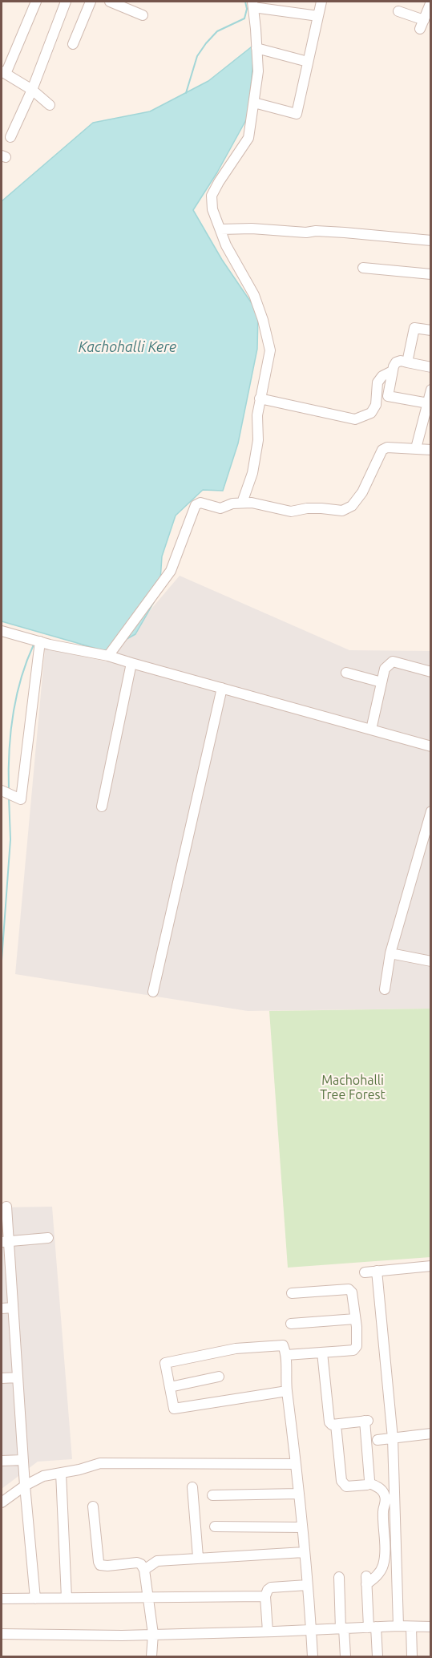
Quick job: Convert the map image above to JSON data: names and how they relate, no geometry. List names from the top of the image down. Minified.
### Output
{"water":["Kachohalli Kere"],"parks":["Machohalli Tree Forest"]}
